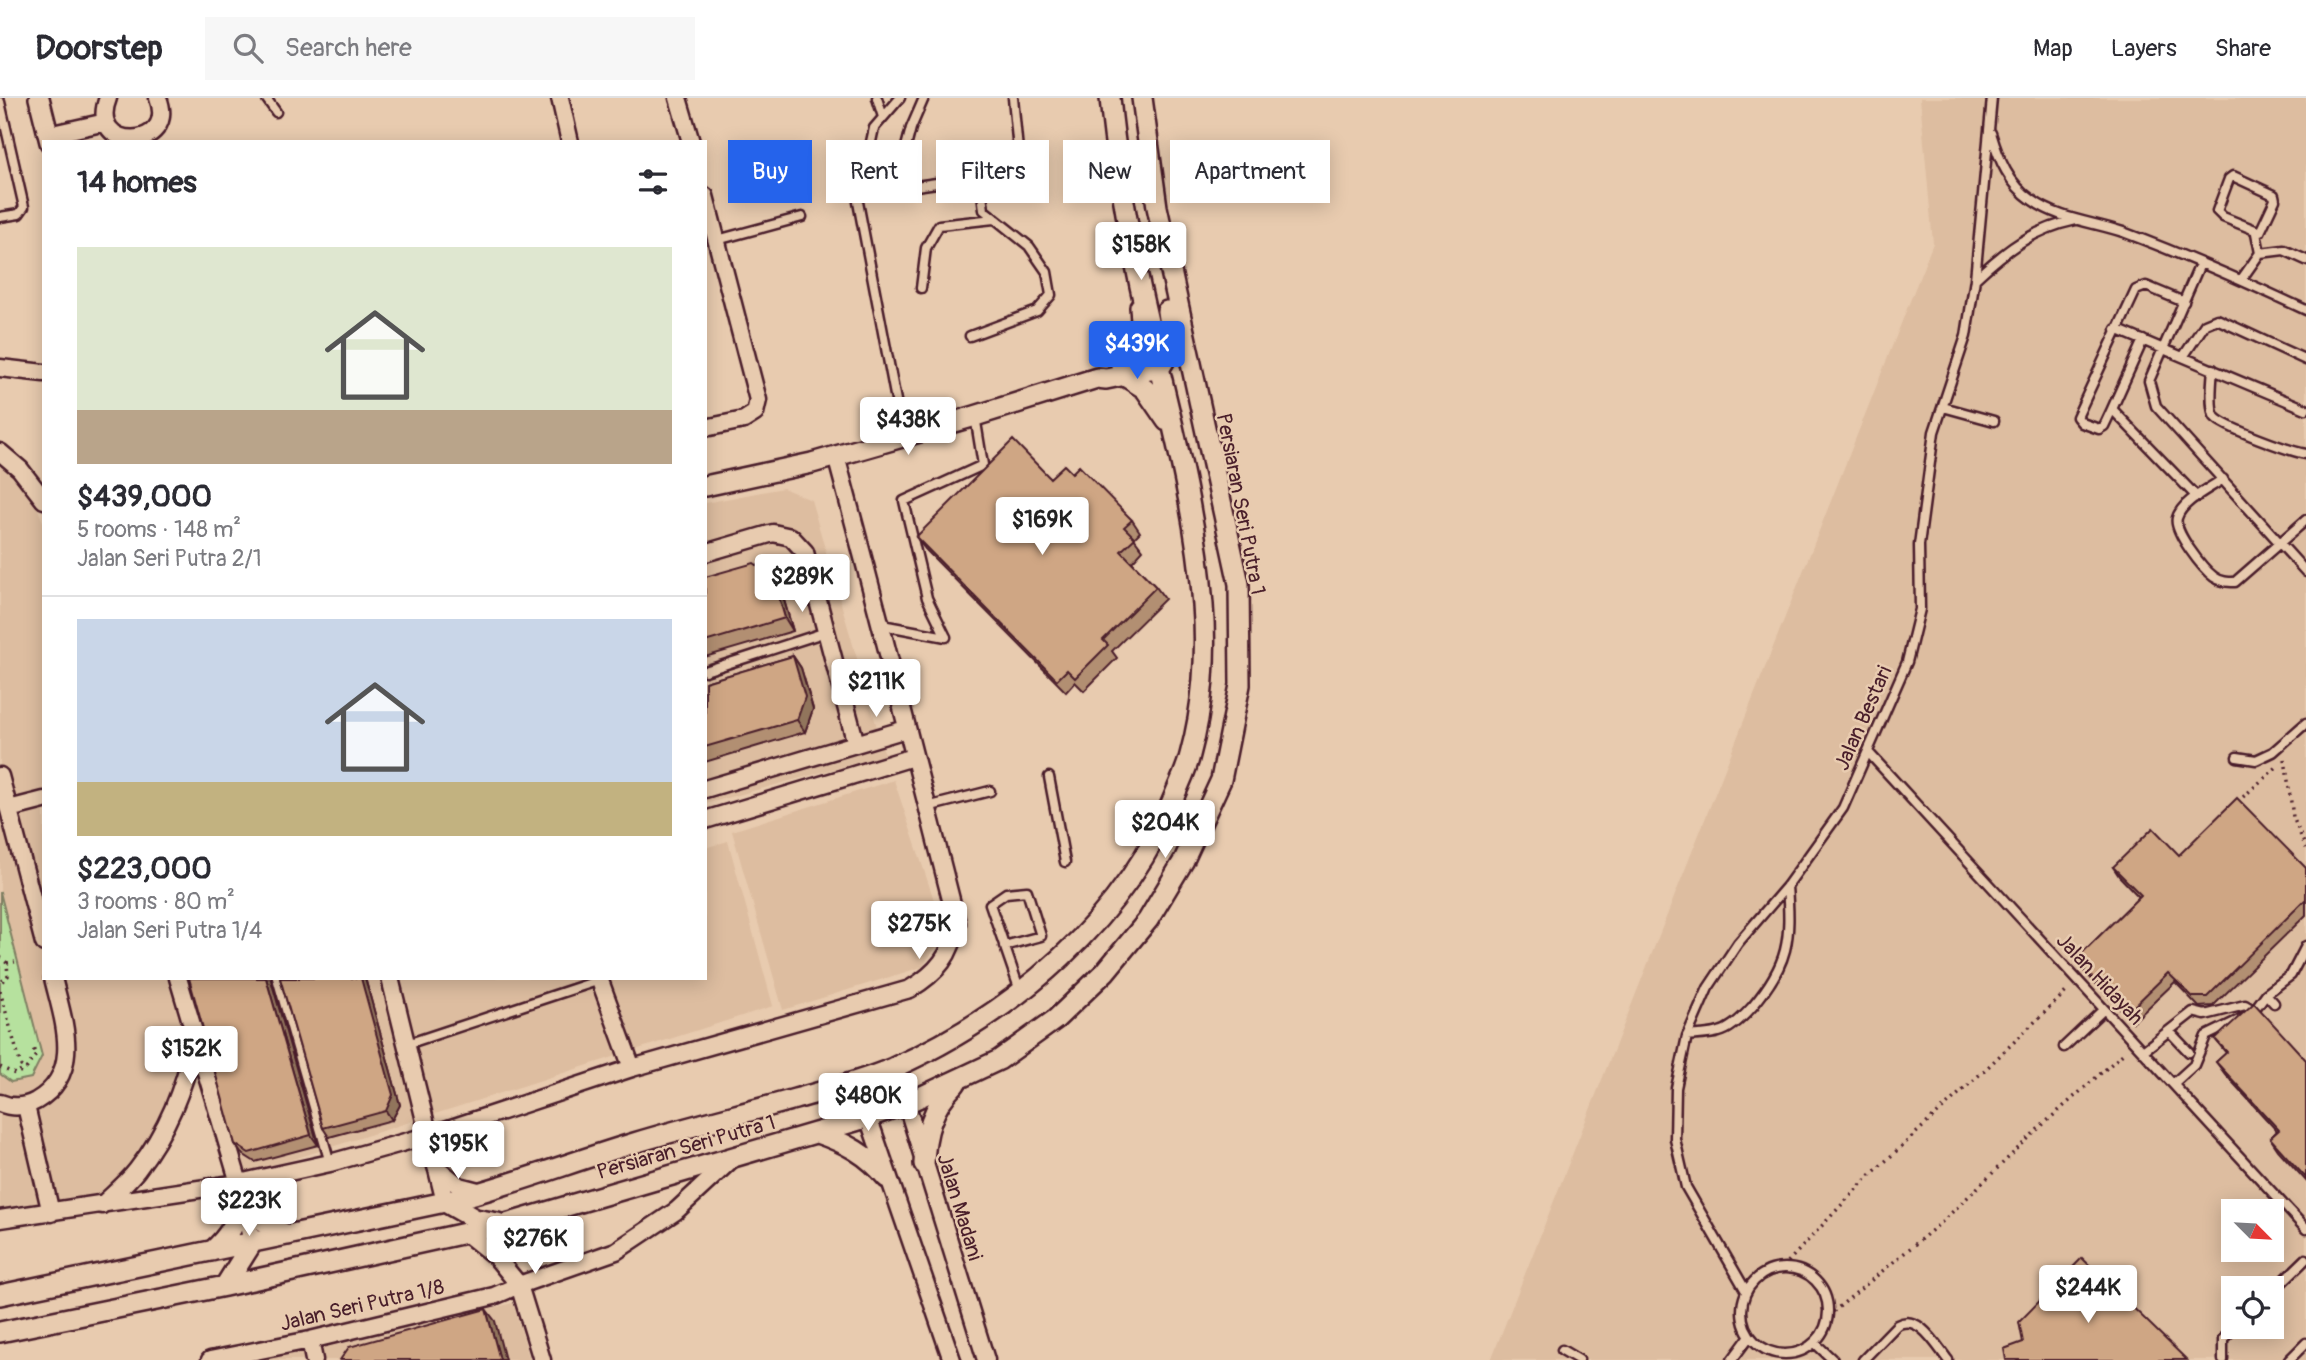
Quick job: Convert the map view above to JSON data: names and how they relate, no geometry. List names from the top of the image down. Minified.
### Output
{"streets":{"street":["Persiaran Seri Putra 1","Jalan Madani","Jalan Seri Putra 1/8"],"lane":["Jalan Bestari","Jalan Hidayah"]},"crossings":[["Persiaran Seri Putra 1","Jalan Madani"],["Persiaran Seri Putra 1","Jalan Seri Putra 1/8"],["Jalan Bestari","Jalan Hidayah"]],"north":"bottom right","page":{"header":"Doorstep","search":"Search here","nav":["Map","Layers","Share"],"chip":["Buy","Rent","Filters","New","Apartment"],"heading":"14 homes","price":["$158K","$439K","$438K","$169K","$289K","$211K","$204K","$275K","$152K","$480K","$195K","$223K","$276K","$244K"],"list":[{"name":"$439,000","note":"5 rooms · 148 m² · Jalan Seri Putra 2/1"},{"name":"$223,000","note":"3 rooms · 80 m² · Jalan Seri Putra 1/4"}]}}
